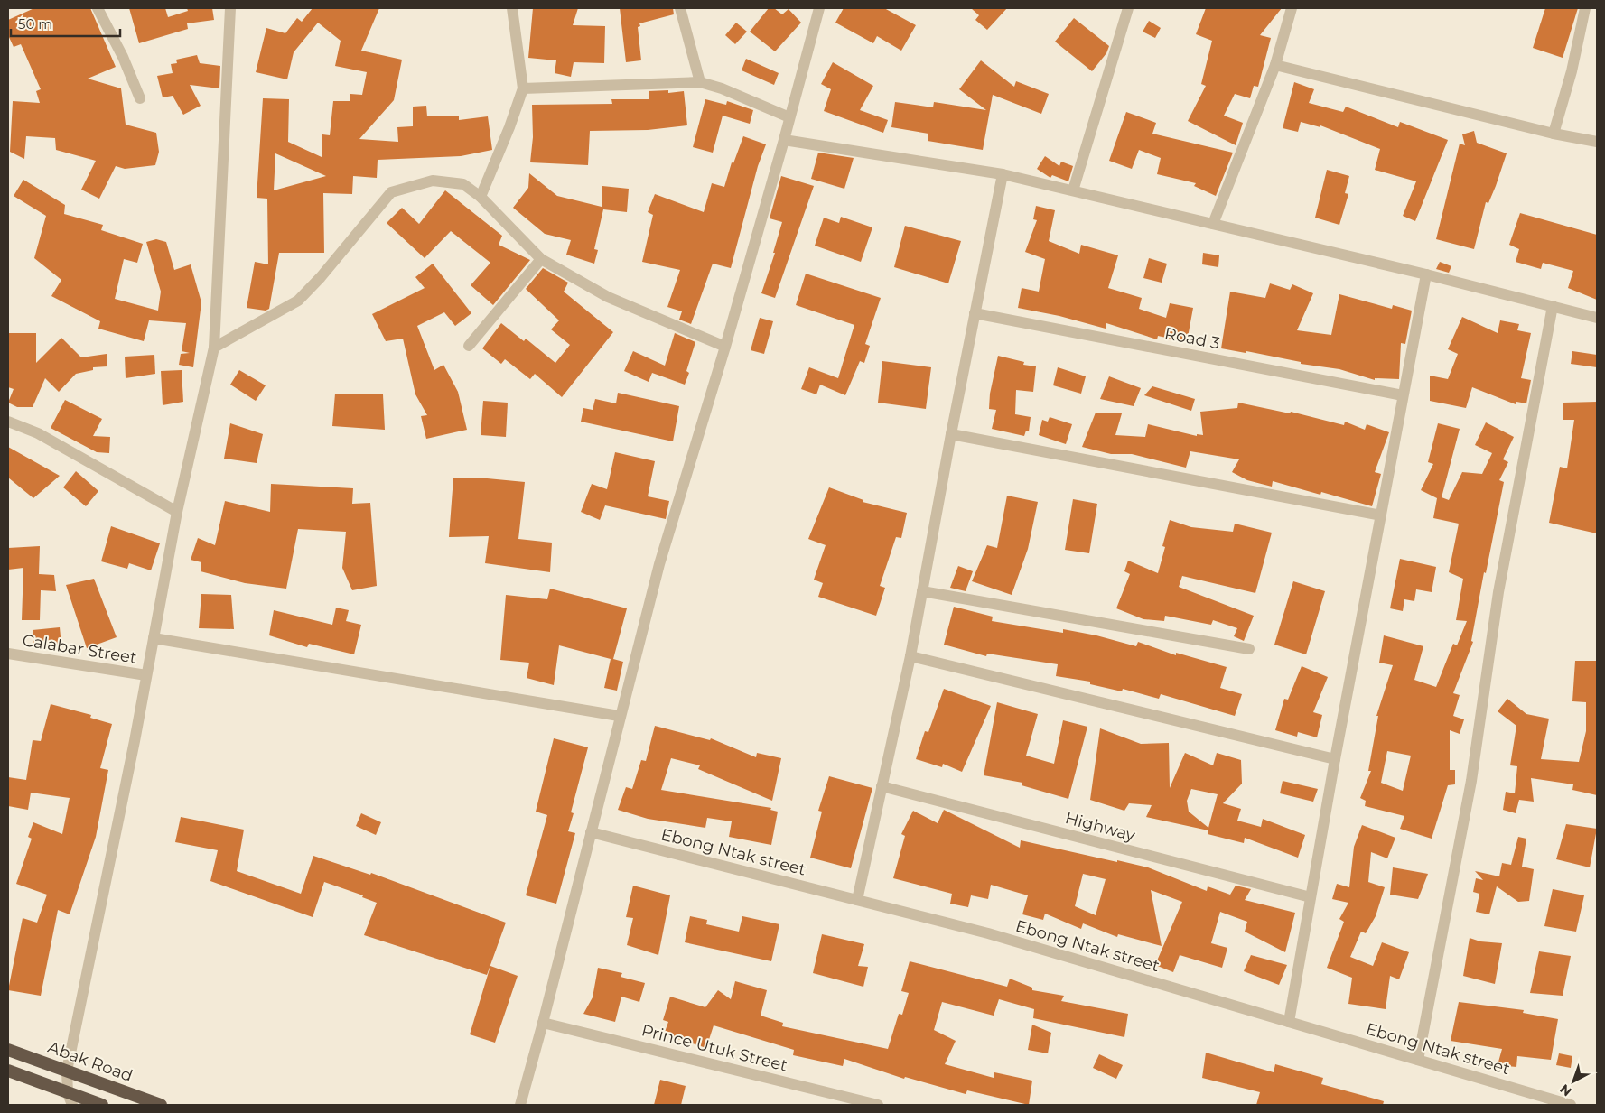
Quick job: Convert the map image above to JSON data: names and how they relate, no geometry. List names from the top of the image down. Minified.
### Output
{"streets":{"highway":["Abak Road"],"street":["Road 3","Calabar Street","Highway","Ebong Ntak street","Prince Utuk Street"]},"scale_bar":"50 m","north":"bottom left"}
